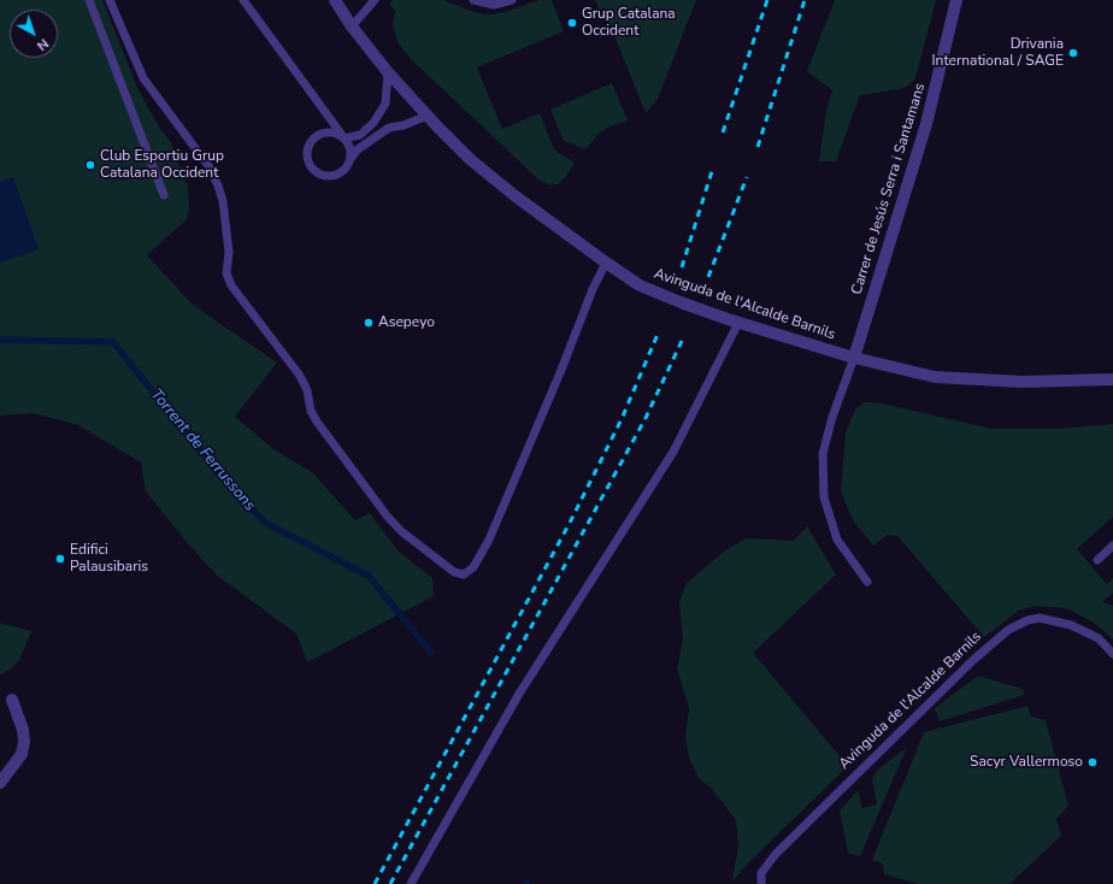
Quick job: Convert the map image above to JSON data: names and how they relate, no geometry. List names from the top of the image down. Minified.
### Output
{"streets":{"street":["Carrer de Jesús Serra i Santamans","Avinguda de l'Alcalde Barnils"]},"crossings":[["Carrer de Jesús Serra i Santamans","Avinguda de l'Alcalde Barnils"]],"water":["Torrent de Ferrussons"],"places":["Grup Catalana Occident","Drivania International / SAGE","Club Esportiu Grup Catalana Occident","Asepeyo","Edifici Palausibaris","Sacyr Vallermoso"],"north":"bottom right"}
